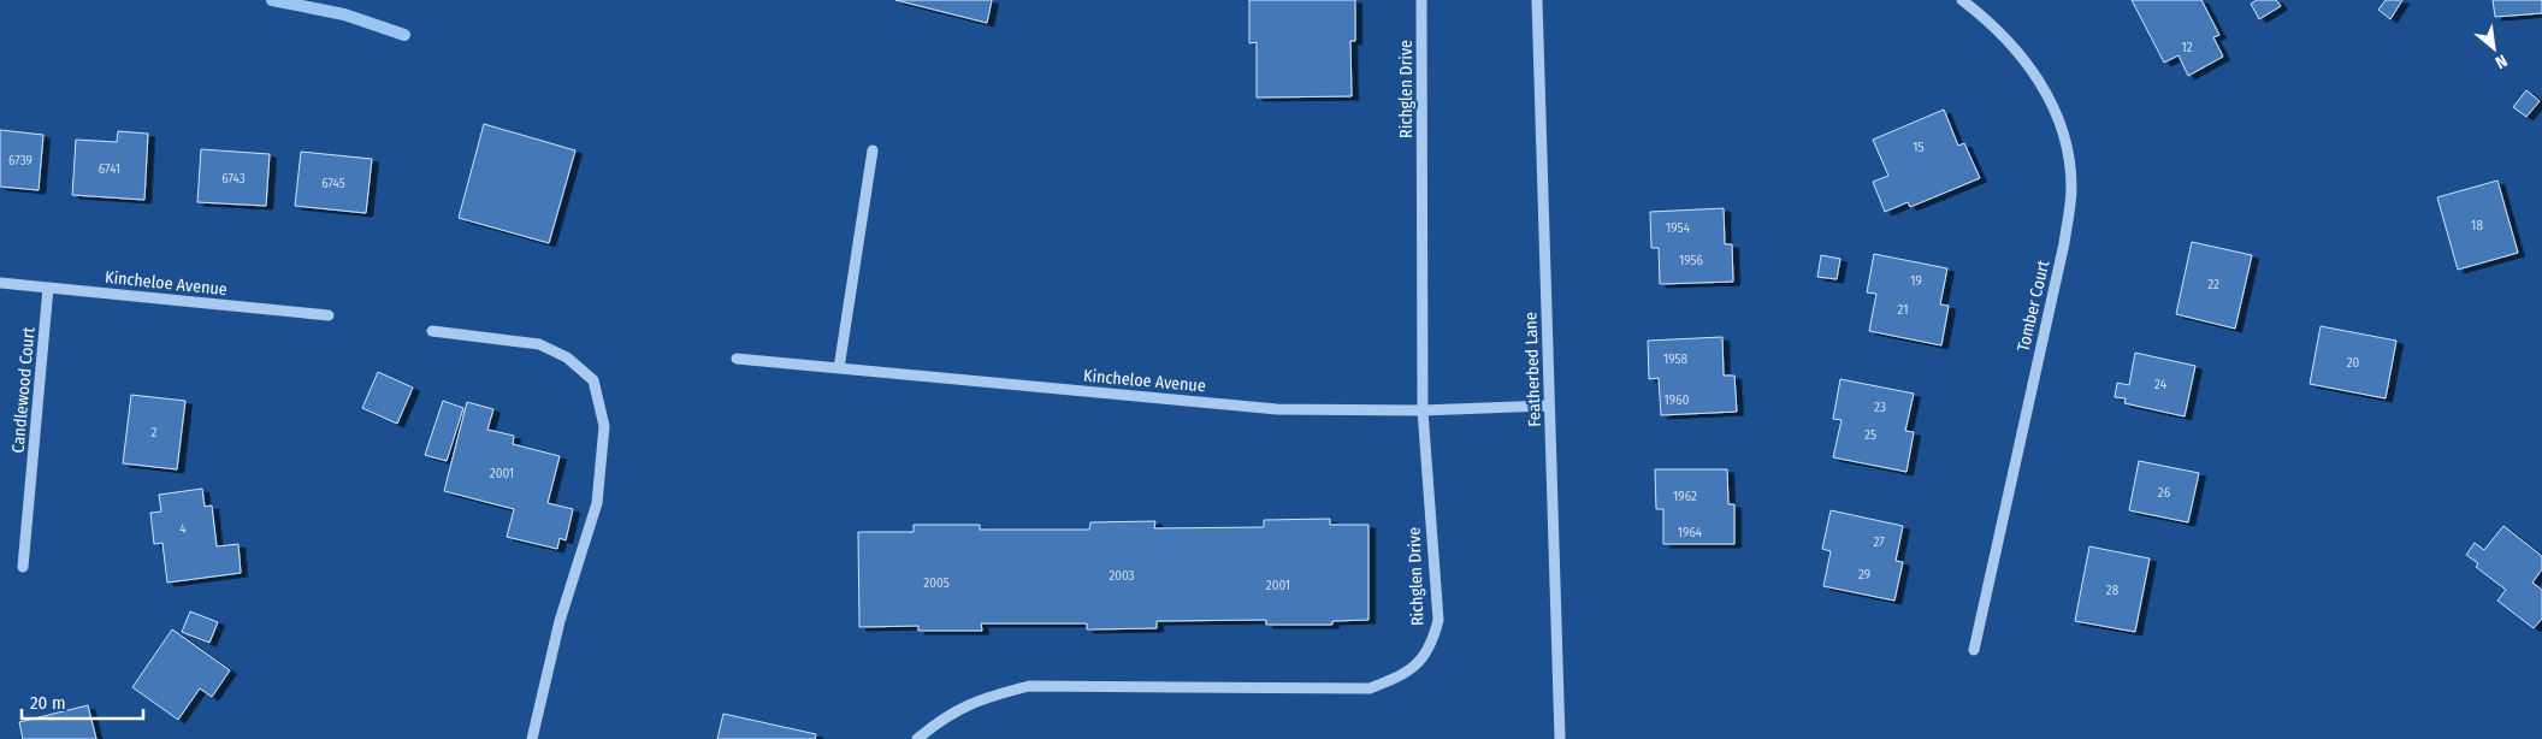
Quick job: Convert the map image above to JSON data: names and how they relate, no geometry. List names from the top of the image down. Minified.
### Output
{"streets":{"street":["Richglen Drive","Kincheloe Avenue","Tomber Court","Featherbed Lane","Candlewood Court"]},"crossings":[["Richglen Drive","Kincheloe Avenue"],["Kincheloe Avenue","Featherbed Lane"],["Kincheloe Avenue","Candlewood Court"]],"house_numbers":["12","15","6739","6741","6743","6745","18","1954","1956","19","22","21","1958","20","24","1960","23","2","25","2001","26","1962","4","1964","27","29","2003","2005","2001","28"],"scale_bar":"20 m","north":"bottom right"}
